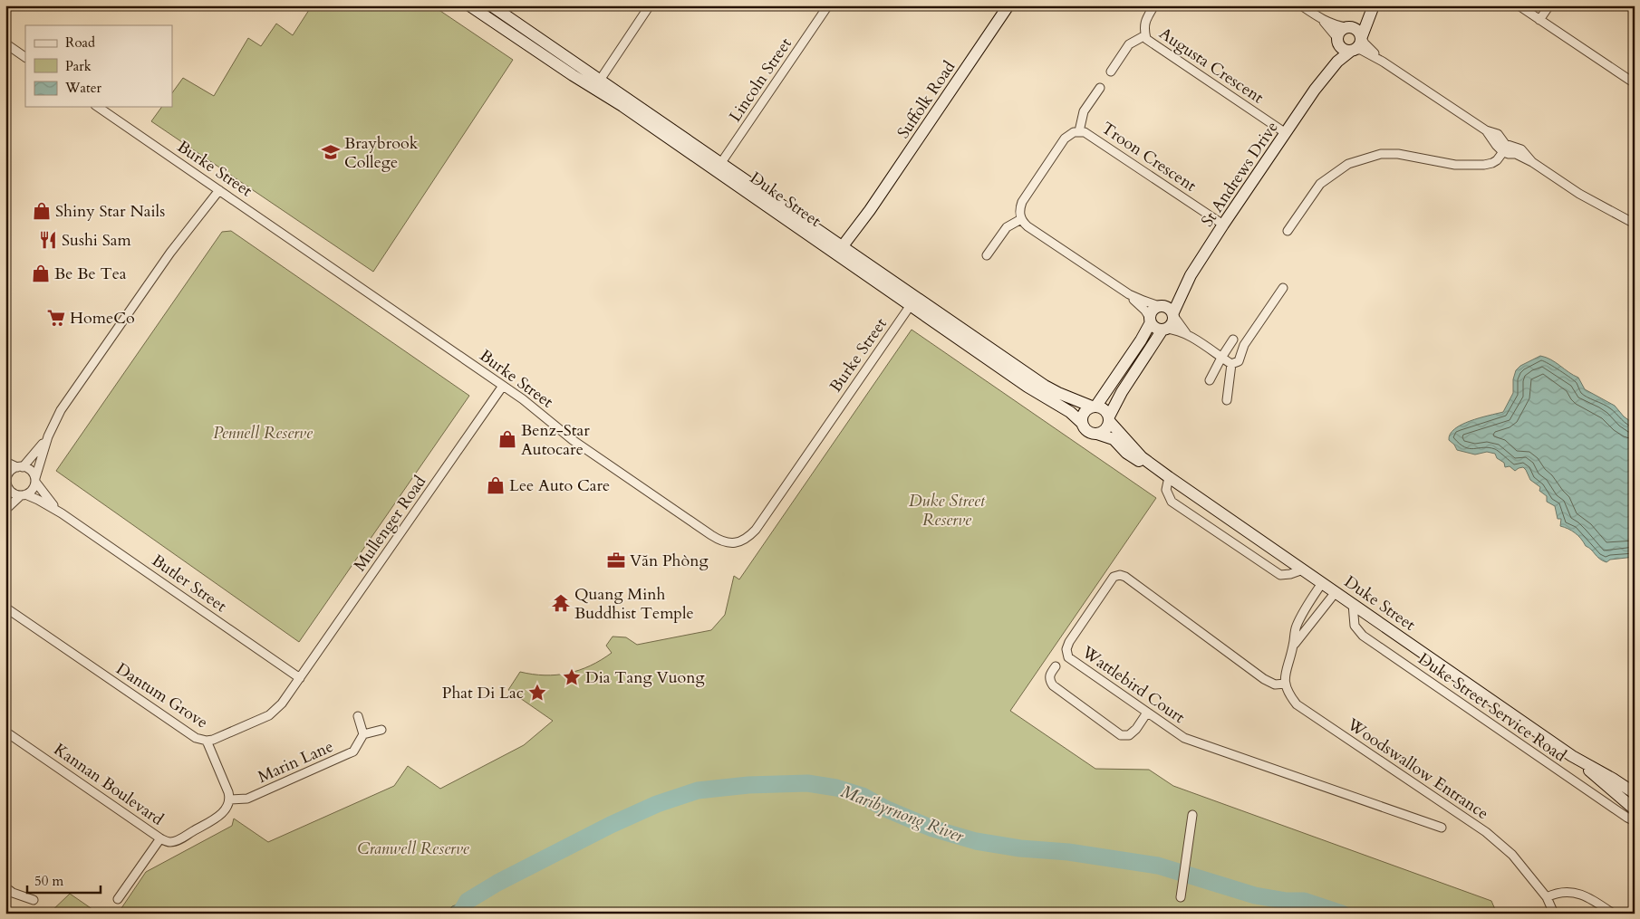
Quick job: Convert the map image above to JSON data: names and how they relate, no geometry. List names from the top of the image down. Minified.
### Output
{"streets":{"street":["Augusta Crescent","Lincoln Street","Suffolk Road","Troon Crescent","Burke Street","St Andrews Drive","Duke Street","Mullenger Road","Butler Street","Wattlebird Court","Dantum Grove","Duke Street Service Road","Marin Lane","Woodswallow Entrance","Kannan Boulevard"]},"crossings":[["Augusta Crescent","St Andrews Drive"],["Lincoln Street","Duke Street"],["Suffolk Road","Duke Street"],["Troon Crescent","St Andrews Drive"],["Burke Street","Duke Street"],["Burke Street","Mullenger Road"],["Duke Street","Duke Street Service Road"],["Mullenger Road","Butler Street"],["Mullenger Road","Dantum Grove"],["Butler Street","Dantum Grove"],["Wattlebird Court","Woodswallow Entrance"],["Marin Lane","Kannan Boulevard"]],"water":["Maribyrnong River"],"parks":["Pennell Reserve","Duke Street Reserve","Cranwell Reserve"],"places":{"school or university":["Braybrook College"],"shop":["Shiny Star Nails","Be Be Tea","Benz-Star Autocare","Lee Auto Care"],"restaurant":["Sushi Sam"],"supermarket":["HomeCo"],"office":["Văn Phòng"],"temple":["Quang Minh Buddhist Temple"],"place":["Dia Tang Vuong","Phat Di Lac"]},"legend":["Road","Park","Water"],"scale_bar":"50 m"}
